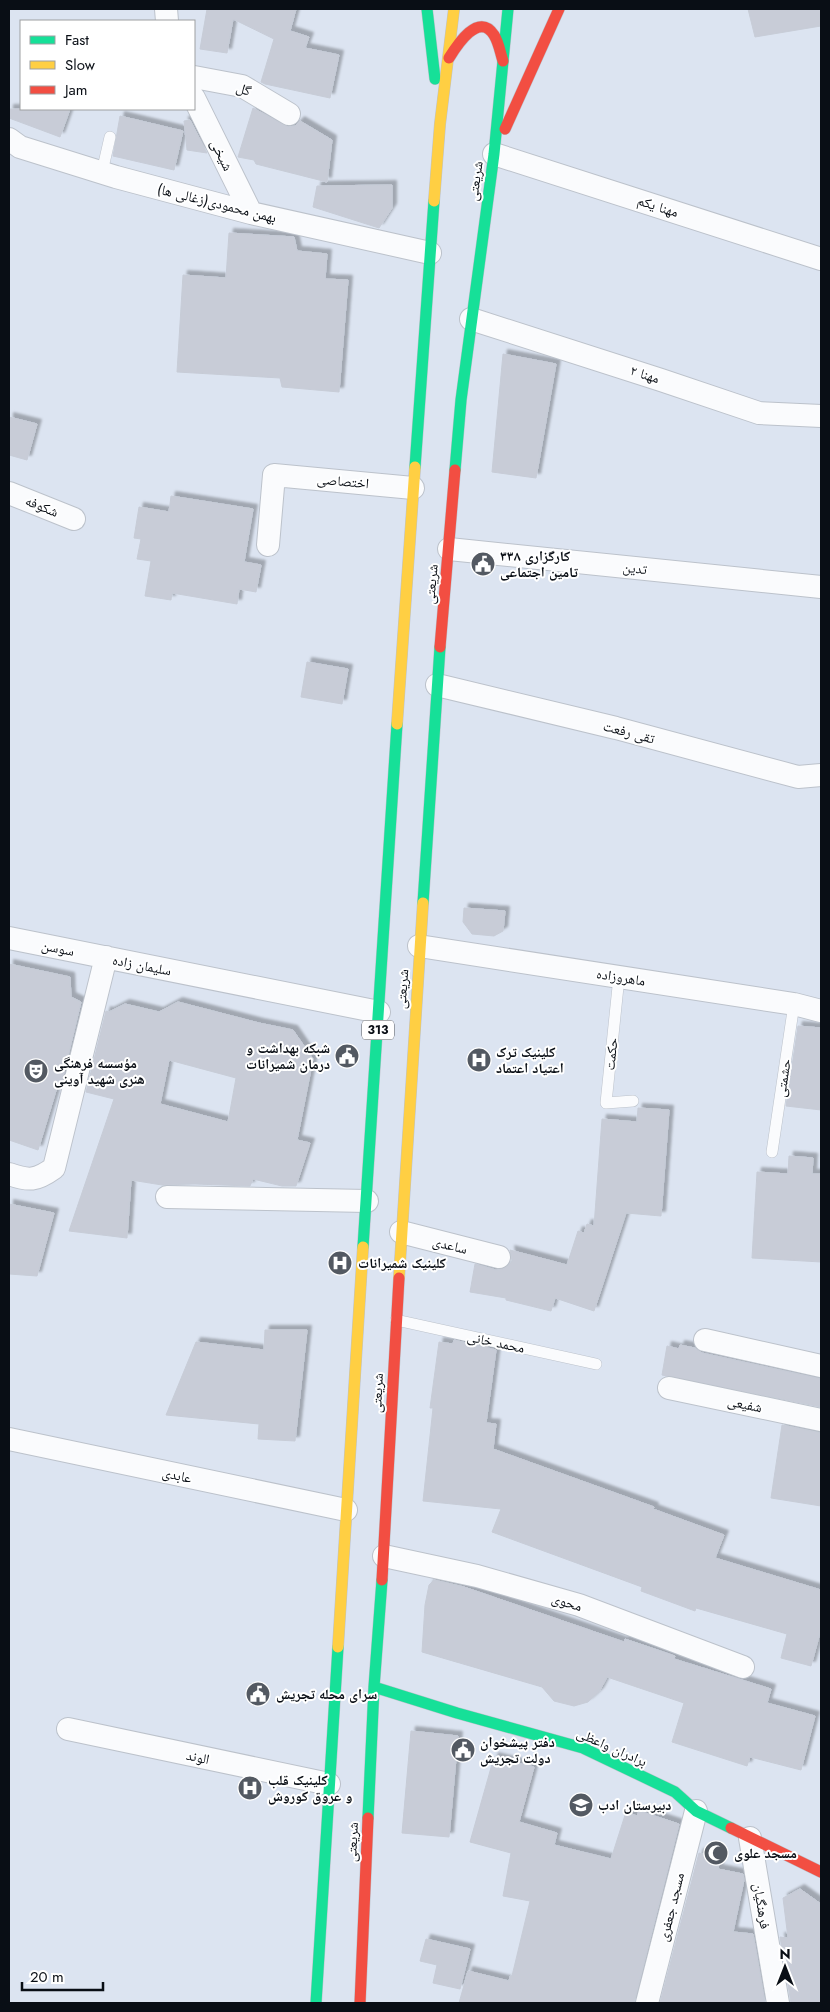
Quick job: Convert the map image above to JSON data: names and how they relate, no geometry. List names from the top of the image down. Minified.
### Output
{"streets":{"main road":["شریعتی","313","برادران واعظی"],"street":["گل","شیخی","بهمن محمودی(زغالی ها)","مهنا یکم","مهنا ۲","اختصاصی","شکوفه","تدین","تقی رفعت","سوسن","سلیمان زاده","ماهروزاده","ساعدی","شفیعی","عابدی","محوی","الوند","فرهنگیان","مسجد جعفری"],"lane":["حکمت","حشمتی","محمد خانی"]},"crossings":[["شیخی","بهمن محمودی(زغالی ها)"],["شریعتی","بهمن محمودی(زغالی ها)"],["شریعتی","مهنا یکم"],["شریعتی","مهنا ۲"],["شریعتی","اختصاصی"],["شریعتی","تدین"],["شریعتی","تقی رفعت"],["شریعتی","سلیمان زاده"],["شریعتی","ماهروزاده"],["شریعتی","ساعدی"],["شریعتی","محمد خانی"],["شریعتی","عابدی"],["شریعتی","محوی"],["شریعتی","برادران واعظی"],["شریعتی","الوند"],["سوسن","سلیمان زاده"],["ماهروزاده","حکمت"],["ماهروزاده","حشمتی"],["برادران واعظی","فرهنگیان"],["برادران واعظی","مسجد جعفری"]],"places":{"public building":["کارگزاری ٣٣٨ تامین اجتماعی","شبکه بهداشت و درمان شمیرانات","سرای محله تجریش","دفتر پیشخوان دولت تجریش"],"hospital":["کلینیک ترک اعتیاد اعتماد","کلینیک شمیرانات","کلینیک قلب و عروق کوروش"],"theatre":["مؤسسه فرهنگی هنری شهید آوینی"],"school or university":["دبیرستان ادب"],"mosque":["مسجد علوی"]},"legend":["Fast","Slow","Jam"],"scale_bar":"20 m","north":"top"}
